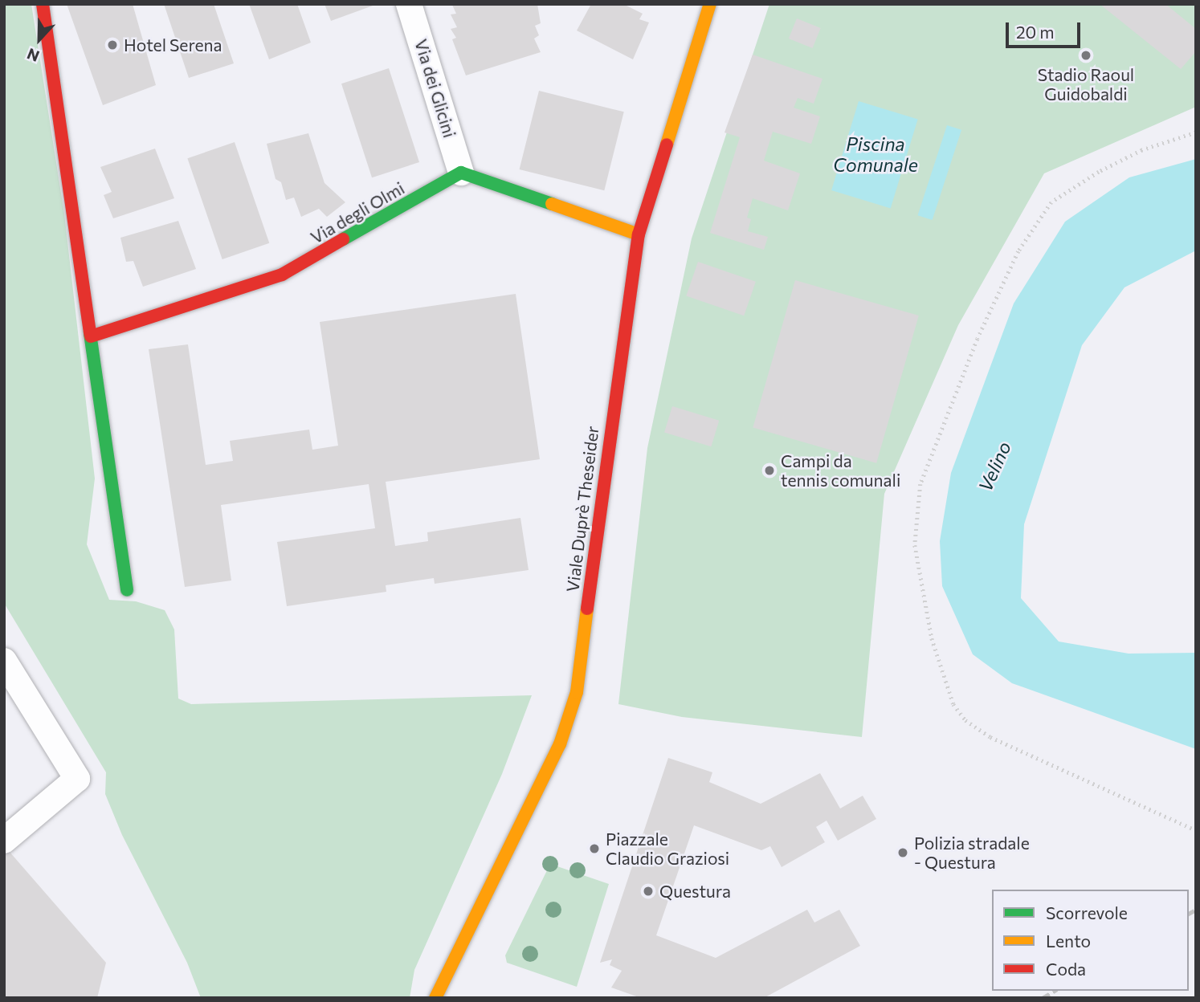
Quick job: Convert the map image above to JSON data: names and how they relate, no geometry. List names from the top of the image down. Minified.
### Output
{"streets":{"street":["Via dei Glicini","Via degli Olmi","Viale Duprè Theseider"]},"crossings":[["Via dei Glicini","Via degli Olmi"]],"water":["Piscina Comunale","Velino"],"places":["Hotel Serena","Stadio Raoul Guidobaldi","Campi da tennis comunali","Piazzale Claudio Graziosi","Polizia stradale - Questura","Questura"],"legend":["Scorrevole","Lento","Coda"],"scale_bar":"20 m","north":"bottom"}
